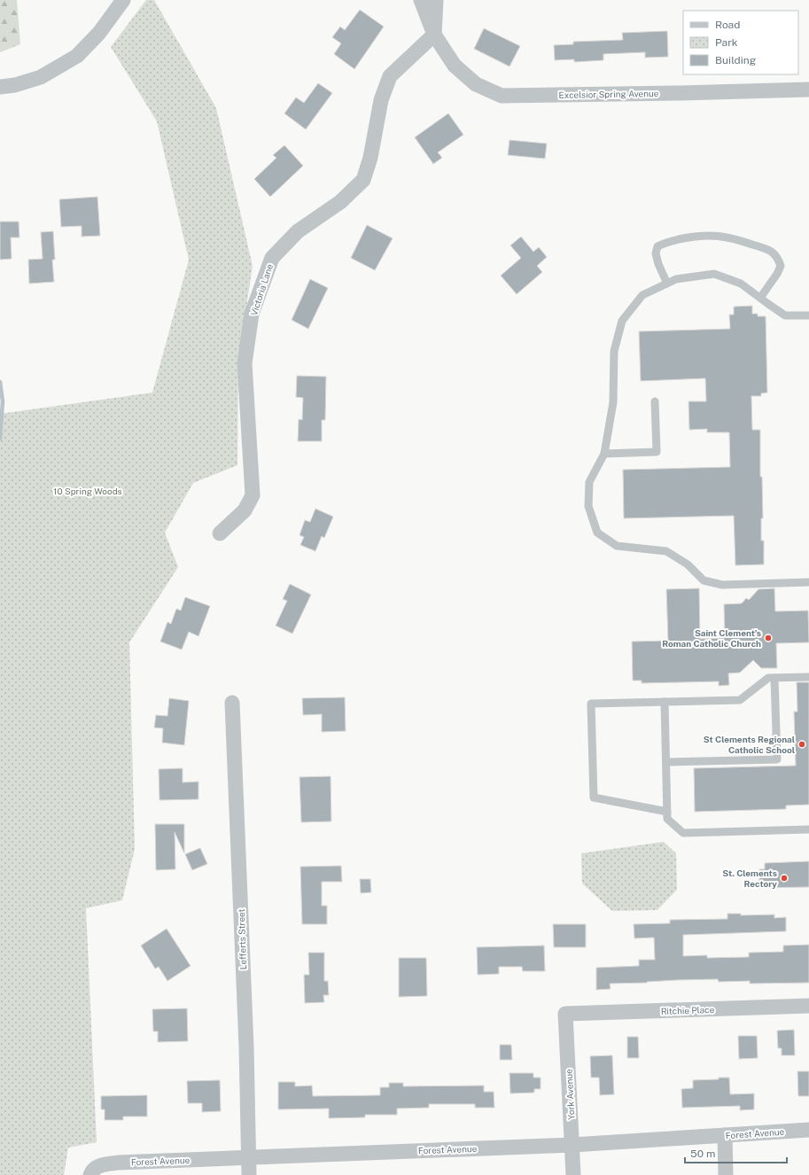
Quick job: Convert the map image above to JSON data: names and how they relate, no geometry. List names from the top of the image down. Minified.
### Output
{"streets":{"street":["Excelsior Spring Avenue","Victoria Lane","Lefferts Street","Ritchie Place","York Avenue","Forest Avenue"]},"crossings":[["Excelsior Spring Avenue","Victoria Lane"],["Lefferts Street","Forest Avenue"],["Ritchie Place","York Avenue"],["York Avenue","Forest Avenue"]],"parks":["10 Spring Woods"],"places":["Saint Clement's Roman Catholic Church","St Clements Regional Catholic School","St. Clements Rectory"],"legend":["Road","Park","Building"],"scale_bar":"50 m"}
